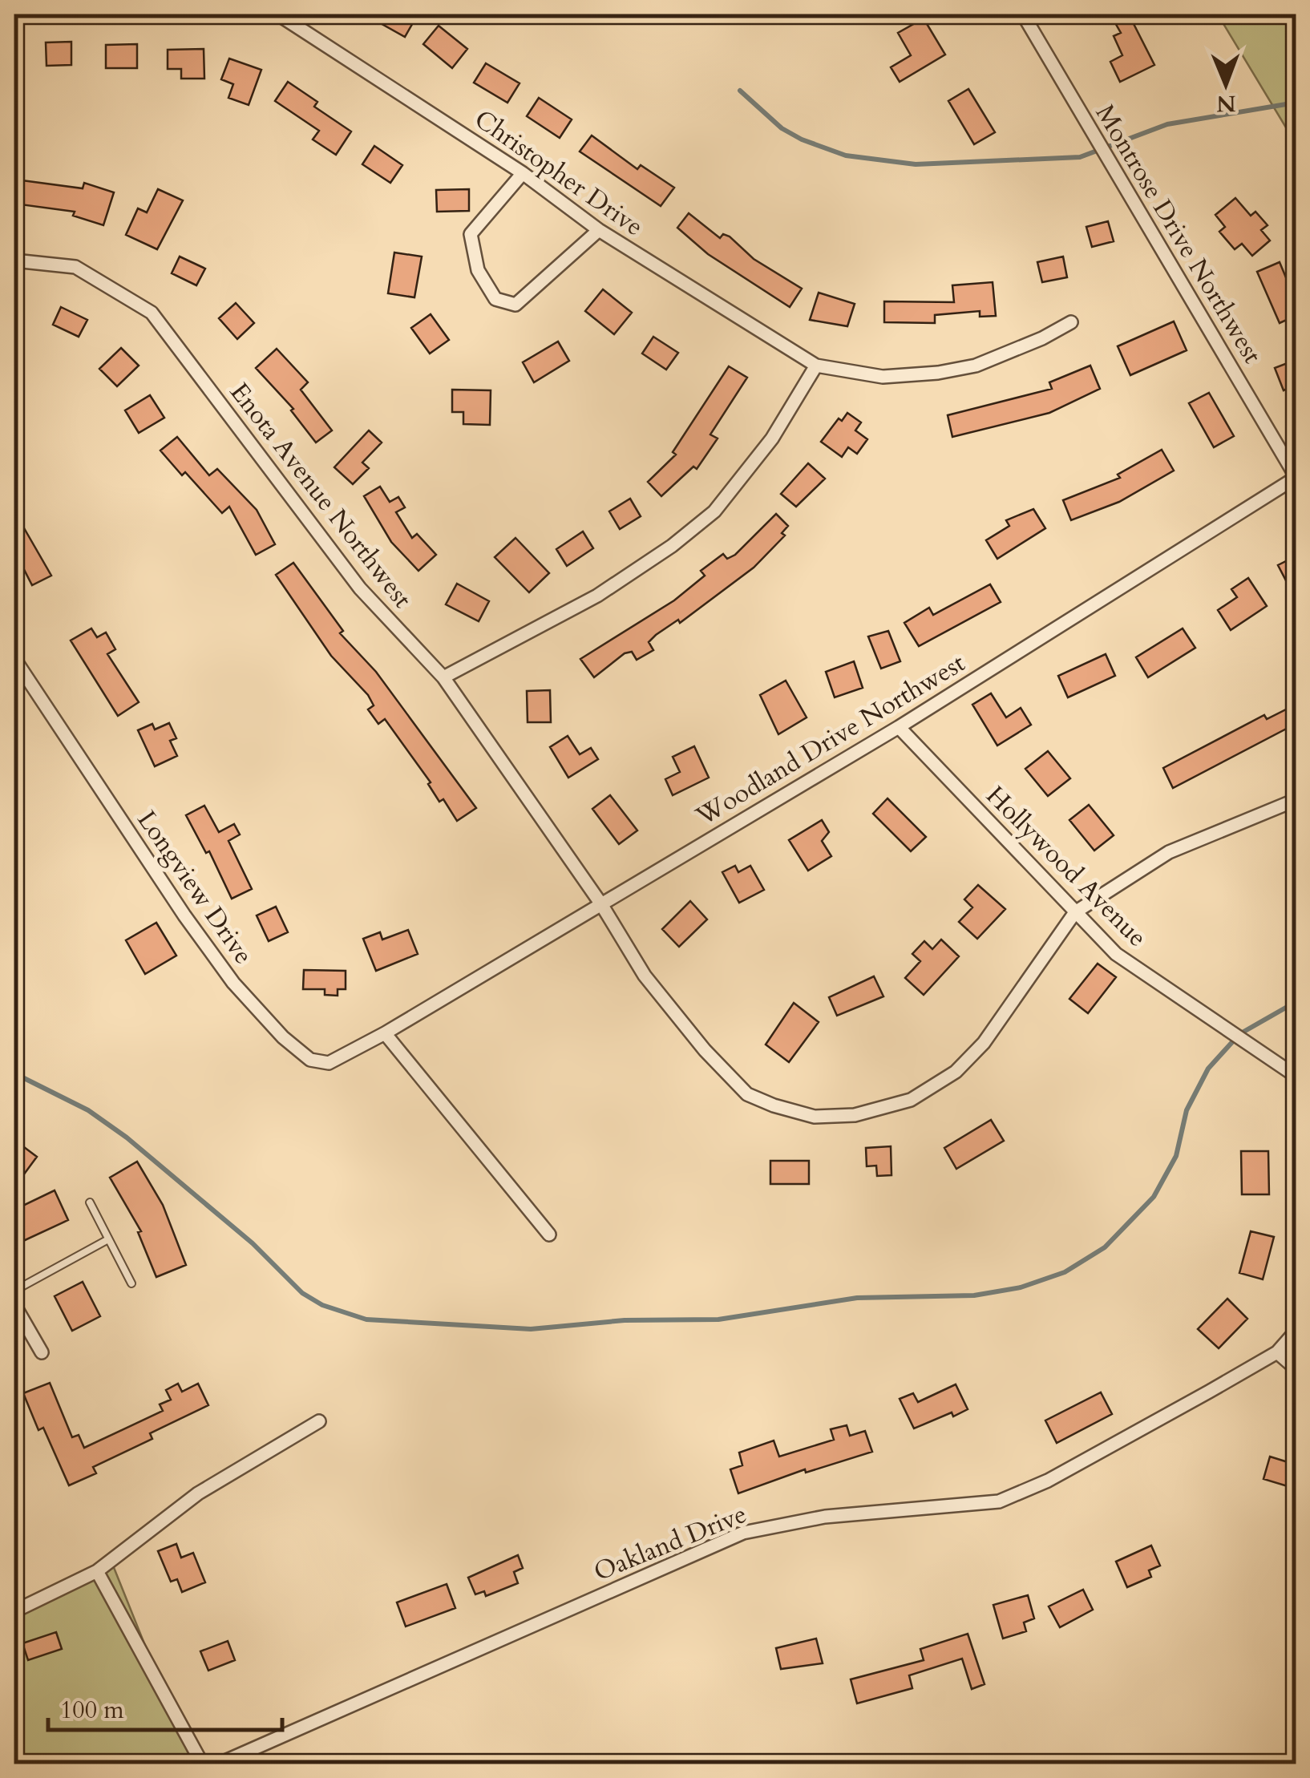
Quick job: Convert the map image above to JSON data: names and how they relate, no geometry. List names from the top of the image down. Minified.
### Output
{"streets":{"street":["Christopher Drive","Montrose Drive Northwest","Enota Avenue Northwest","Woodland Drive Northwest","Hollywood Avenue","Longview Drive","Oakland Drive"]},"crossings":[["Montrose Drive Northwest","Woodland Drive Northwest"],["Enota Avenue Northwest","Woodland Drive Northwest"],["Enota Avenue Northwest","Hollywood Avenue"],["Woodland Drive Northwest","Hollywood Avenue"],["Woodland Drive Northwest","Longview Drive"]],"scale_bar":"100 m","north":"bottom"}
